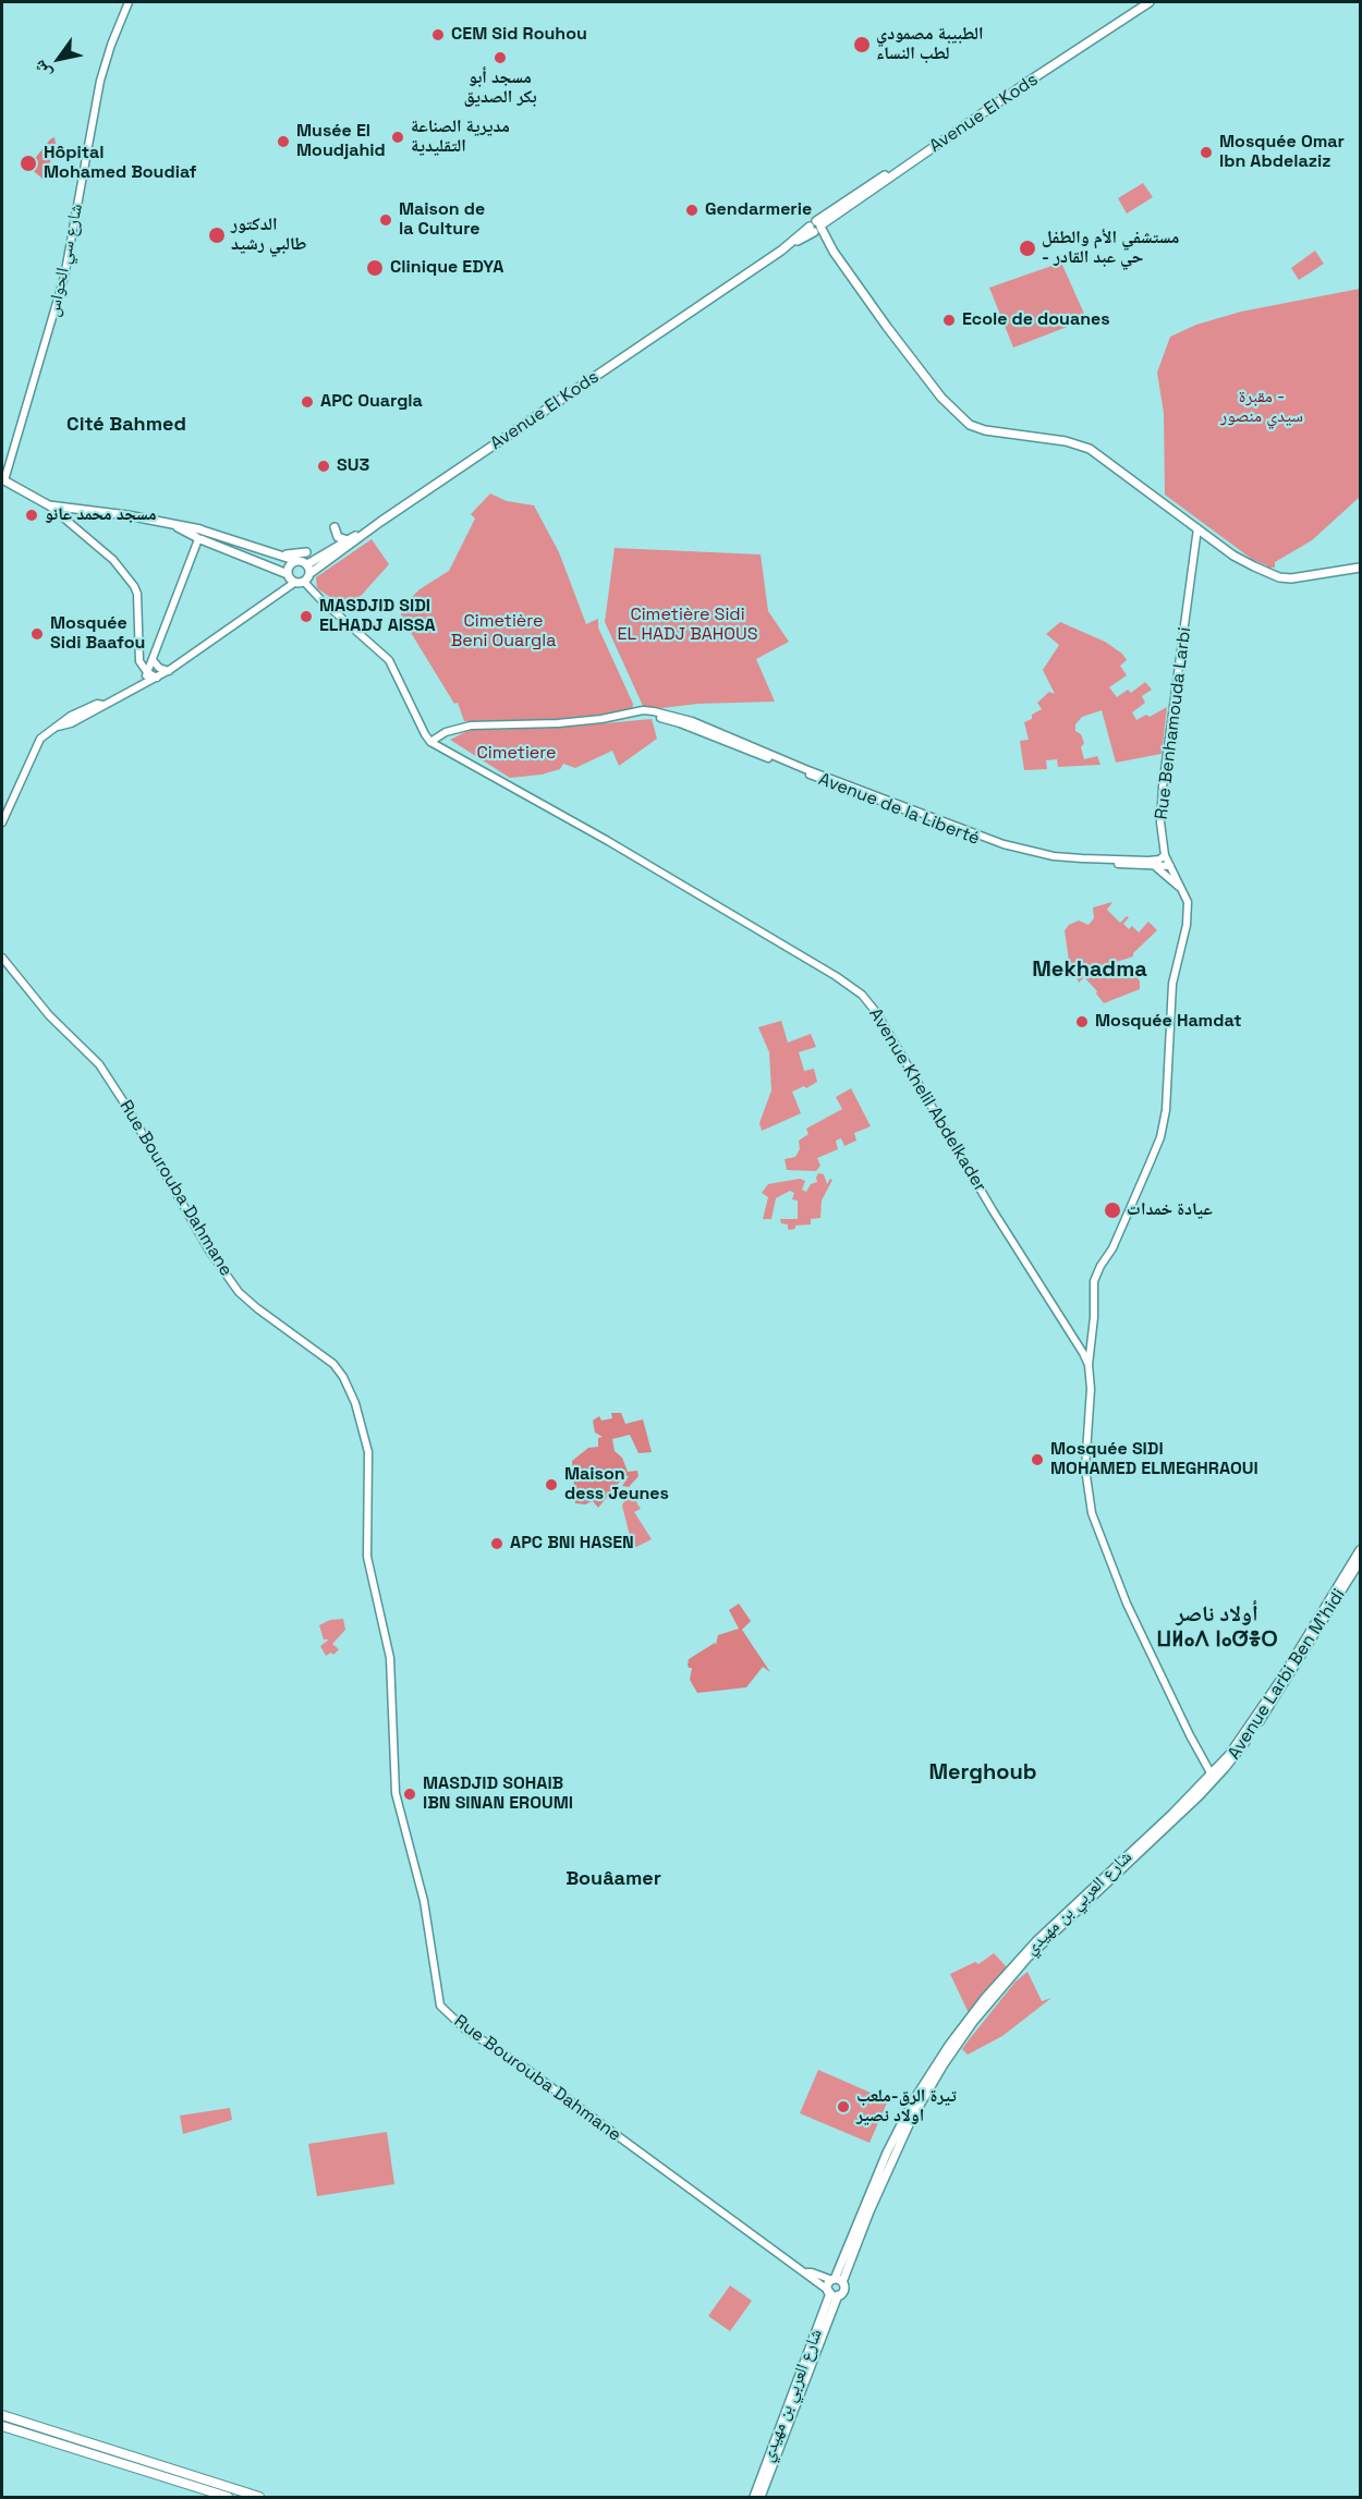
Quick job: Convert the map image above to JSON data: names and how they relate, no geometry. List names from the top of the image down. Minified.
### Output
{"streets":{"main road":["Avenue El Kods","Avenue Larbi Ben M'hidi","شارع العربي بن مهيدي"],"street":["شارع سي الحواس","Rue Benhamouda Larbi","Avenue de la Liberté","Avenue Khelil Abdelkader","Rue Bourouba Dahmane"]},"crossings":[["Rue Benhamouda Larbi","Avenue de la Liberté"],["Rue Benhamouda Larbi","Avenue Khelil Abdelkader"],["Avenue de la Liberté","Avenue Khelil Abdelkader"],["Avenue Khelil Abdelkader","شارع العربي بن مهيدي"],["Rue Bourouba Dahmane","شارع العربي بن مهيدي"],["Avenue Larbi Ben M'hidi","شارع العربي بن مهيدي"]],"districts":["Cité Bahmed","Mekhadma","أولاد ناصر ⵡⵍⴰⴷ ⵏⴰⵚⴻⵔ","Merghoub","Bouâamer"],"parks":["مقبرة - سيدي منصور","Cimetière Sidi EL HADJ BAHOUS","Cimetière Beni Ouargla","Cimetiere"],"places":["CEM Sid Rouhou","الطبيبة مصمودي لطب النساء","مسجد أبو بكر الصديق","مديرية الصناعة التقليدية","Musée El Moudjahid","Mosquée Omar Ibn Abdelaziz","Hôpital Mohamed Boudiaf","Gendarmerie","Maison de la Culture","الدكتور طالبي رشيد","مستشفي الأم والطفل - حي عبد القادر","Clinique EDYA","Ecole de douanes","APC Ouargla","SU3","مسجد محمد عانو","MASDJID SIDI ELHADJ AISSA","Mosquée Sidi Baafou","Mosquée Hamdat","عيادة خمدات","Mosquée SIDI MOHAMED ELMEGHRAOUI","Maison dess Jeunes","APC BNI HASEN","MASDJID SOHAIB IBN SINAN EROUMI","تيرة الرق-ملعب اولاد نصير"],"north":"bottom left"}
